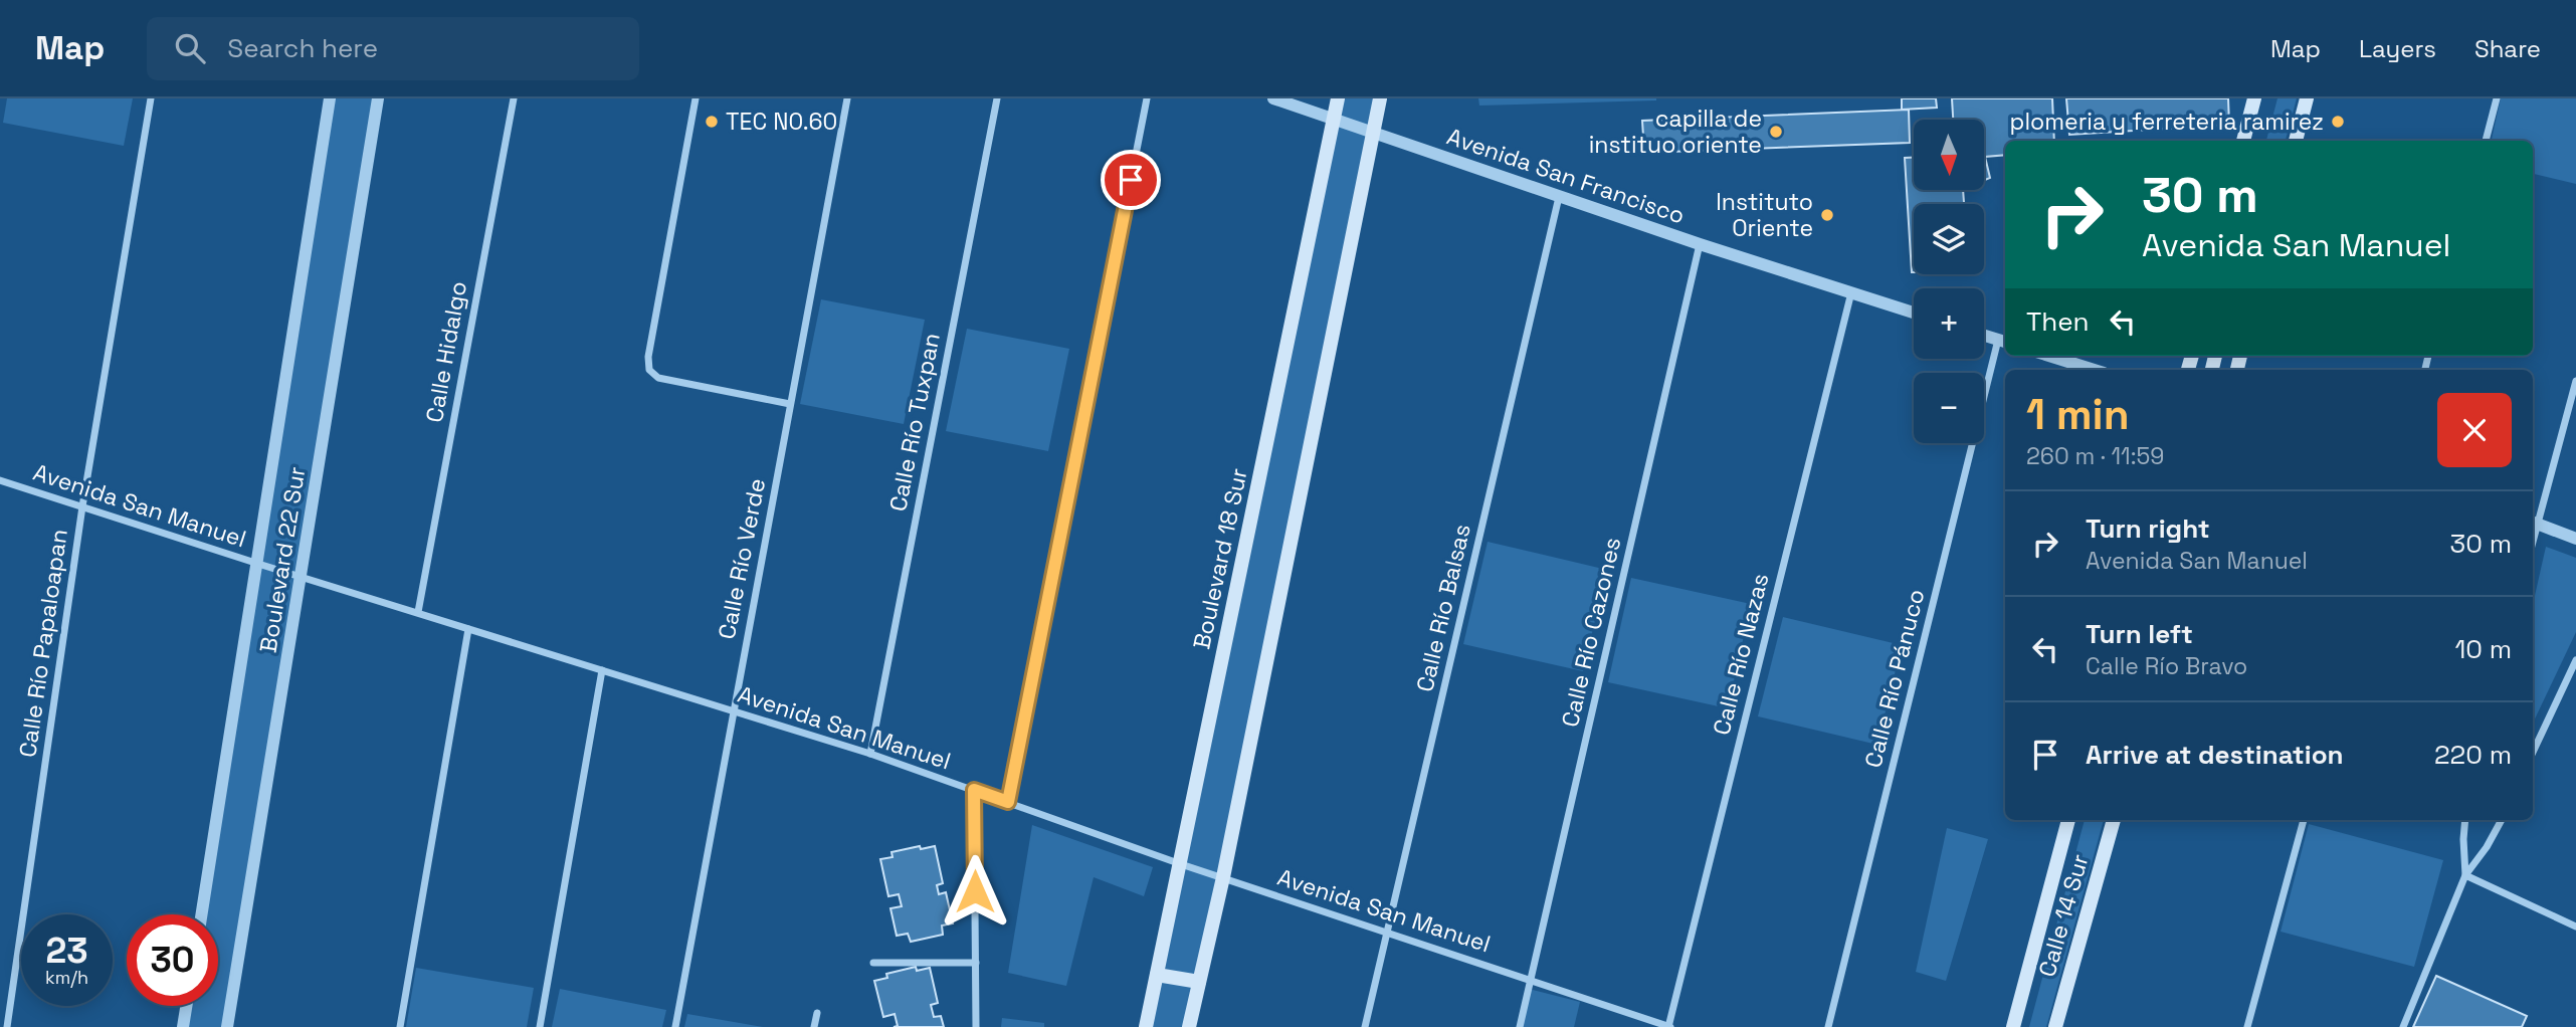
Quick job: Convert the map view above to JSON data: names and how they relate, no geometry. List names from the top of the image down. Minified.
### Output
{"streets":{"main road":["Boulevard 18 Sur","Calle 14 Sur"],"street":["Avenida San Francisco","Calle Hidalgo","Calle Río Tuxpan","Avenida San Manuel","Calle Río Verde","Boulevard 22 Sur","Calle Río Balsas","Calle Río Cazones","Calle Río Papaloapan","Calle Río Nazas","Calle Río Pánuco"]},"crossings":[["Avenida San Francisco","Boulevard 18 Sur"],["Avenida San Francisco","Calle Río Balsas"],["Avenida San Francisco","Calle Río Cazones"],["Avenida San Francisco","Calle Río Nazas"],["Calle Hidalgo","Avenida San Manuel"],["Calle Río Tuxpan","Avenida San Manuel"],["Avenida San Manuel","Calle Río Verde"],["Avenida San Manuel","Boulevard 18 Sur"],["Avenida San Manuel","Boulevard 22 Sur"],["Avenida San Manuel","Calle Río Balsas"],["Avenida San Manuel","Calle Río Cazones"],["Avenida San Manuel","Calle Río Papaloapan"],["Avenida San Manuel","Calle Río Nazas"]],"places":["TEC N0.60","plomeria y ferreteria ramirez","capilla de instituo oriente","Instituto Oriente"],"north":"bottom","page":{"header":"Map","search":"Search here","nav":["Map","Layers","Share"],"map_buttons":["+","−"],"turn":["30 m","Avenida San Manuel"],"then":"Then","heading":["1 min","260 m · 11:59"],"list":[{"name":"Turn right","note":"Avenida San Manuel","value":"30 m"},{"name":"Turn left","note":"Calle Río Bravo","value":"10 m"},{"name":"Arrive at destination","value":"220 m"}],"speed":"23 km/h","limit":"30"}}
